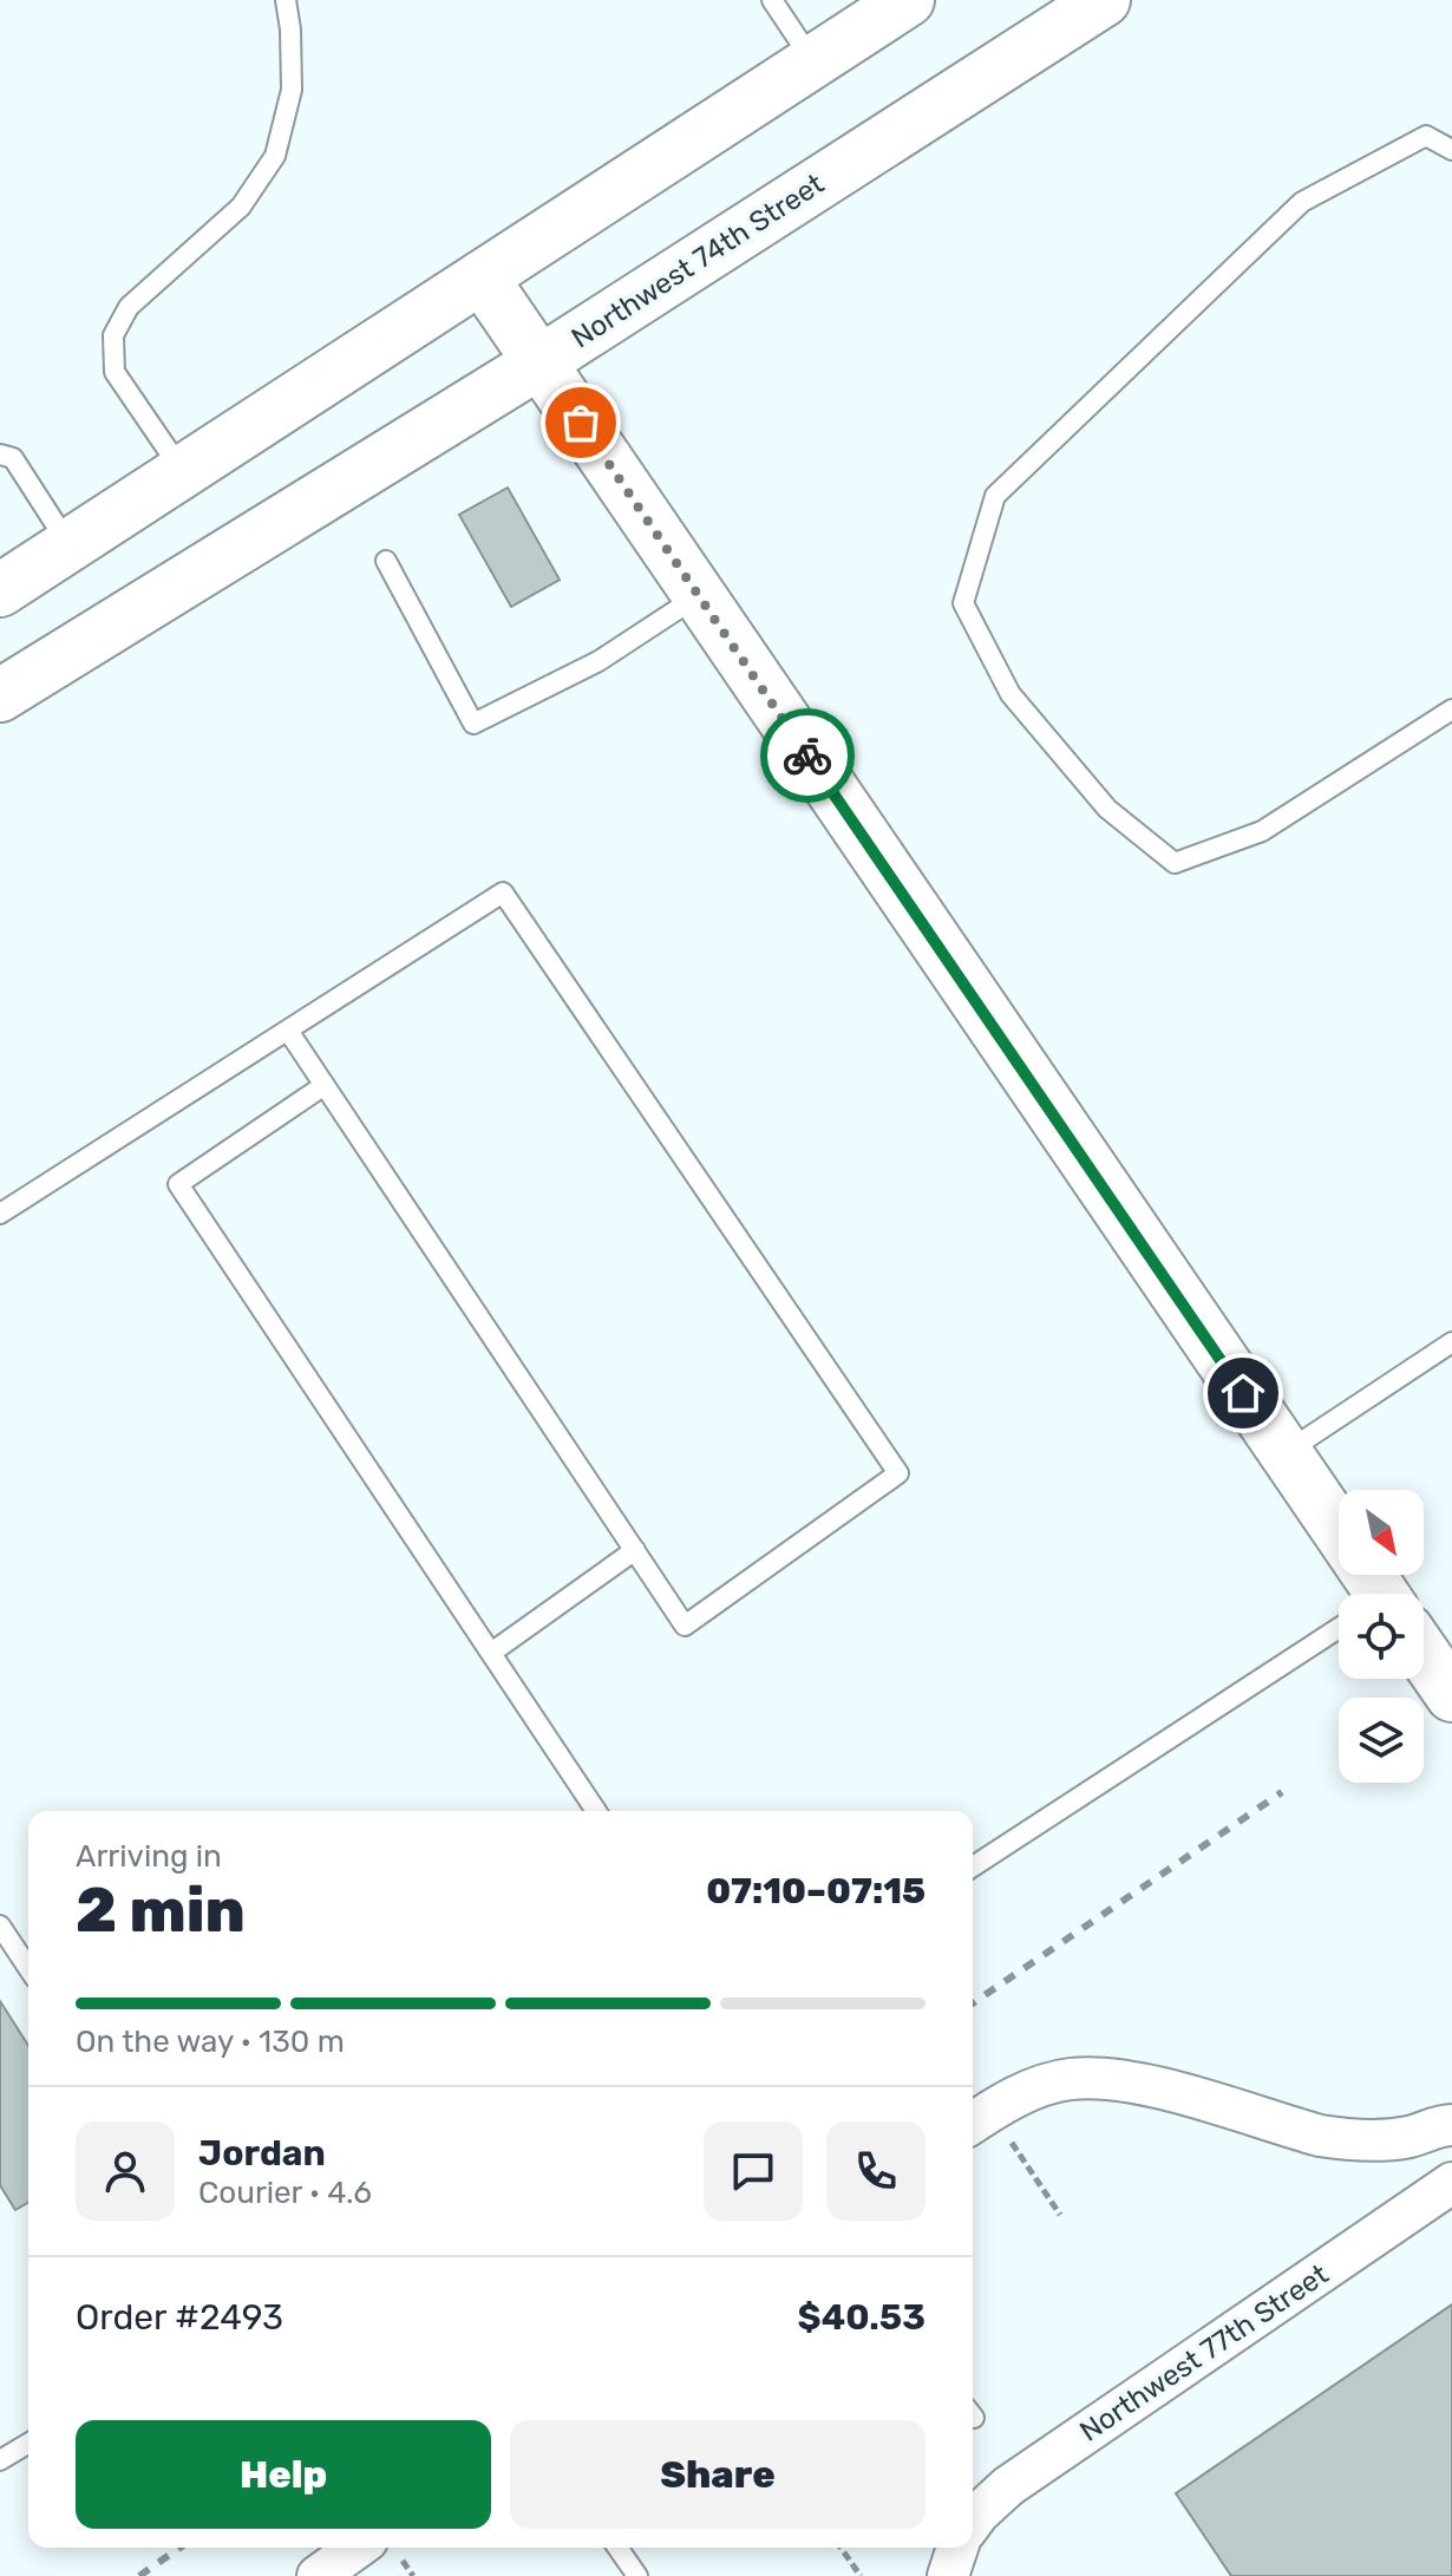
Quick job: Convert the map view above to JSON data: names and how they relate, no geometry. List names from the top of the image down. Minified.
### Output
{"streets":{"main road":["Northwest 74th Street"],"street":["Northwest 77th Street"]},"north":"bottom right","page":{"heading":["2 min","Arriving in","07:10–07:15"],"panel":["Jordan","Courier · 4.6","Order #2493","$40.53"],"bar":"On the way · 130 m","buttons":["Help","Share"]}}
